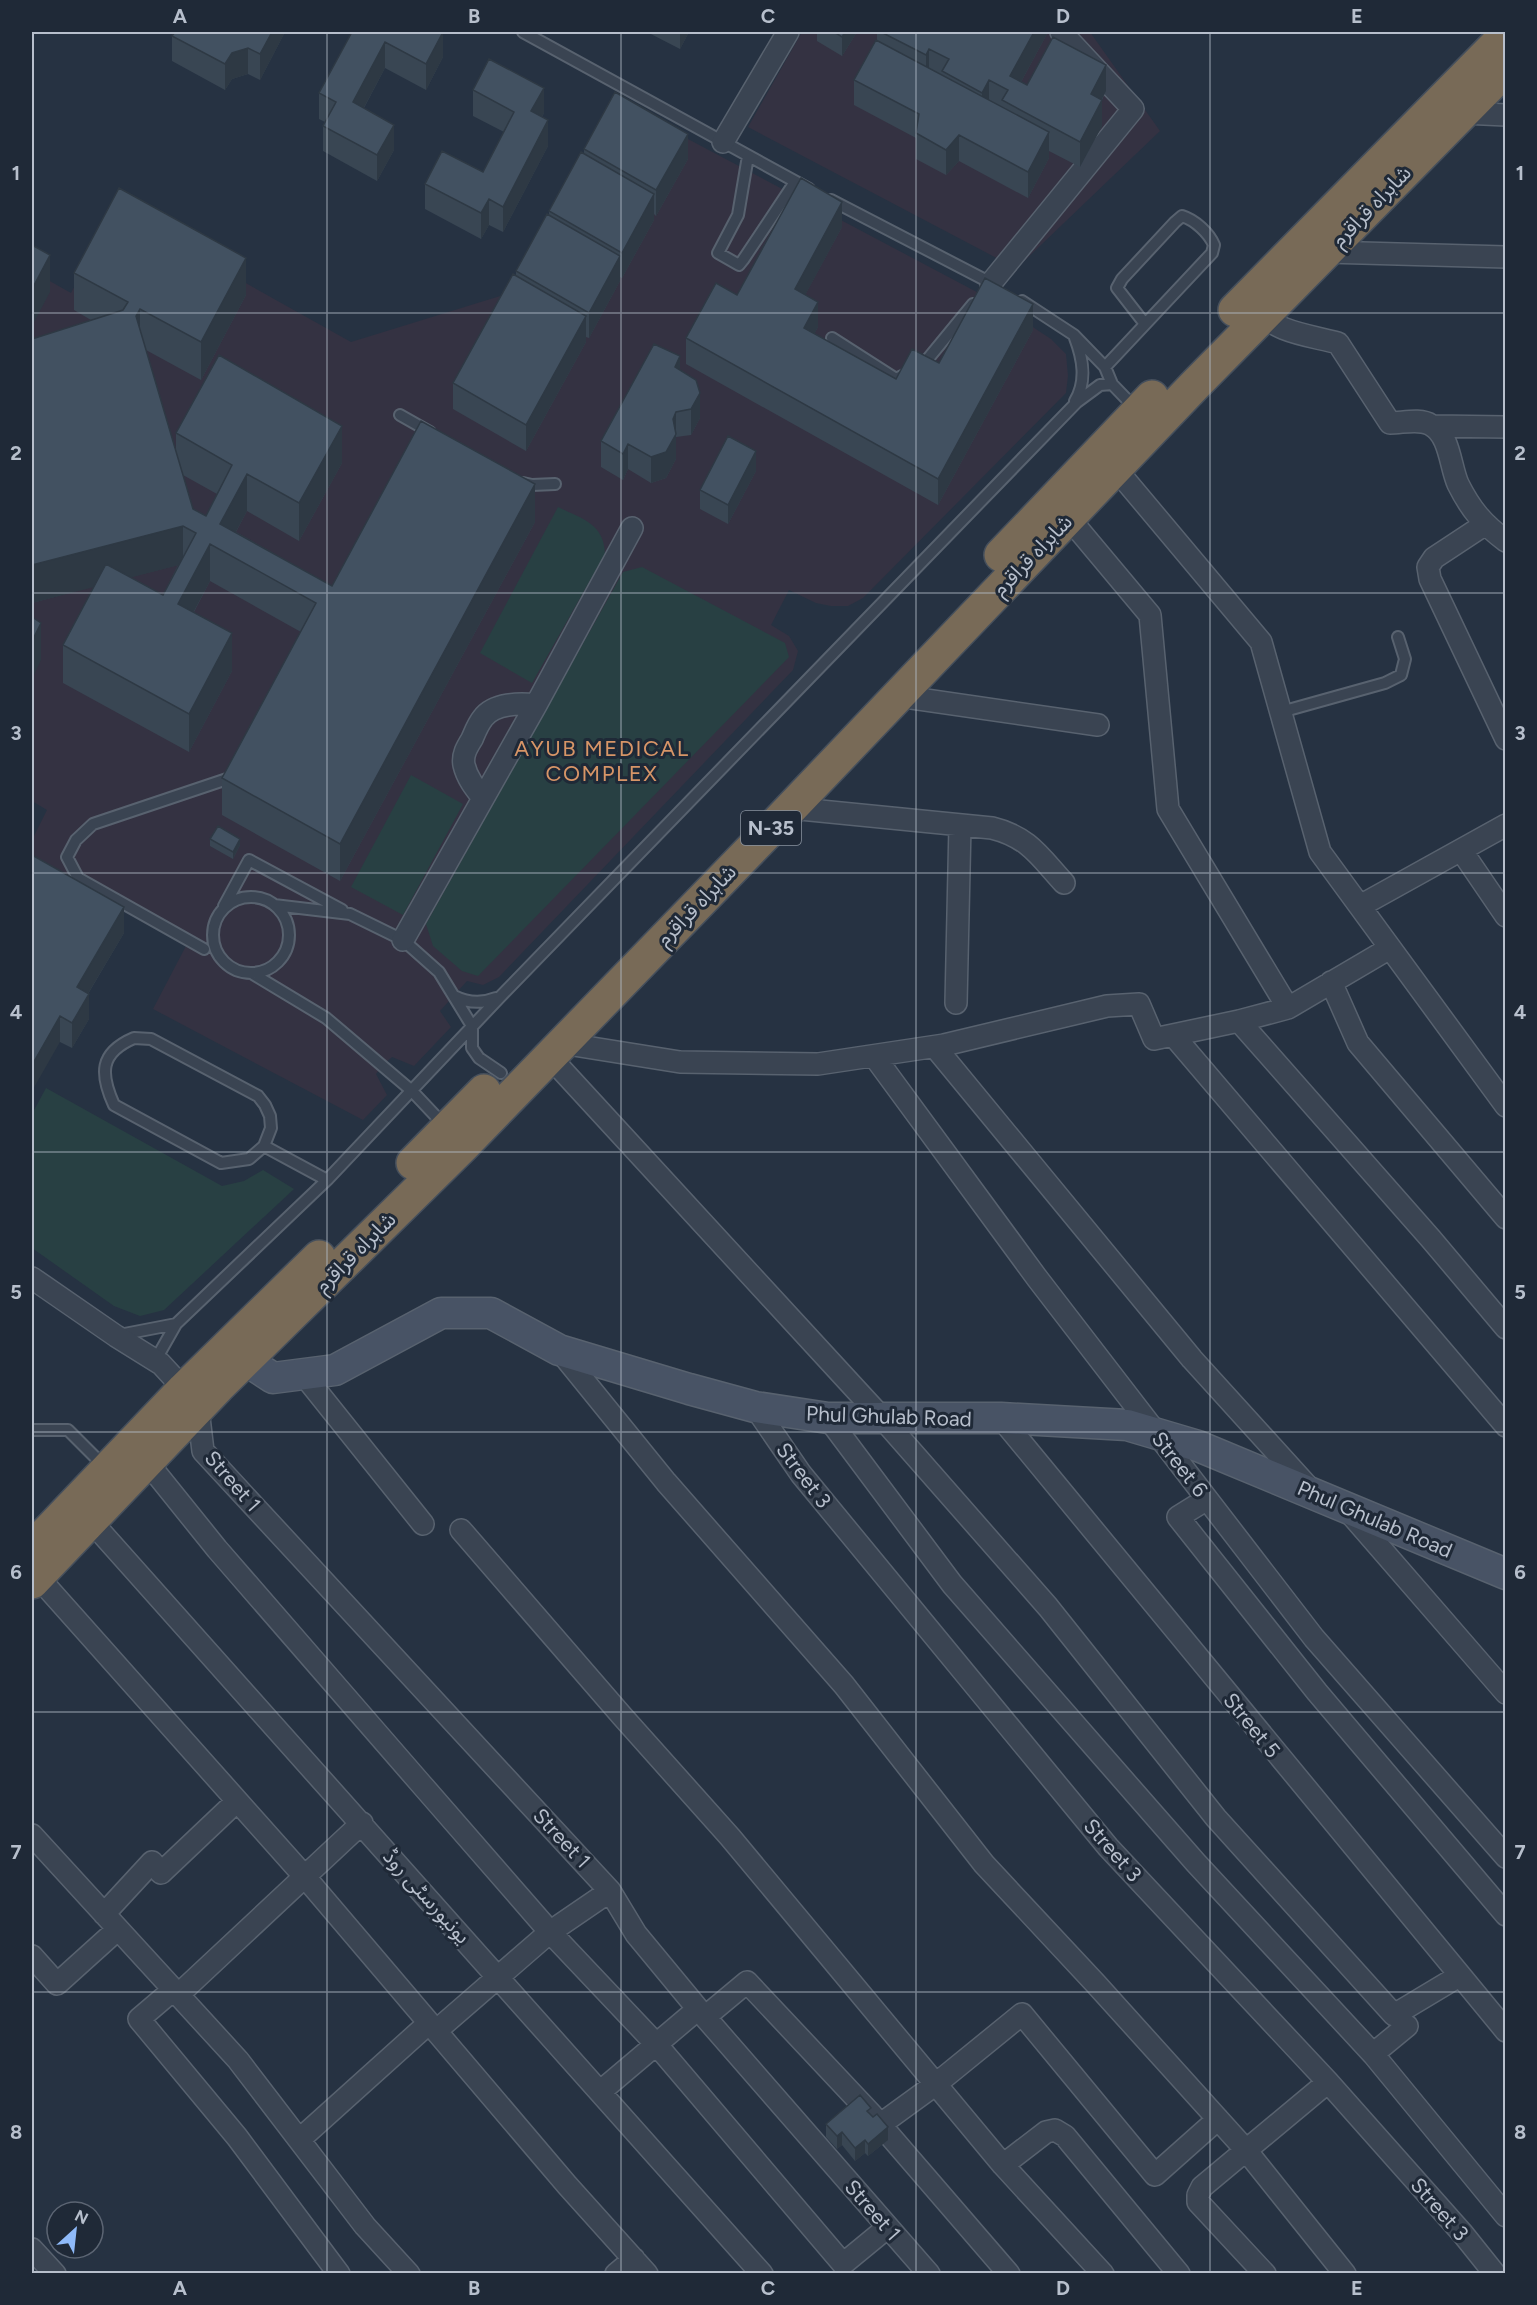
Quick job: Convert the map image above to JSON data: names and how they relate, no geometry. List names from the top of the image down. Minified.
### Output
{"streets":{"highway":["شاہراہ قراقرم","N-35"],"street":["Phul Ghulab Road","Street 6","Street 3","Street 1","Street 5","یونیورسٹی روڈ"]},"crossings":[["شاہراہ قراقرم","Phul Ghulab Road"],["شاہراہ قراقرم","Street 1"],["شاہراہ قراقرم","یونیورسٹی روڈ"],["Phul Ghulab Road","Street 6"],["Phul Ghulab Road","Street 3"],["Phul Ghulab Road","Street 5"]],"districts":["AYUB MEDICAL COMPLEX"],"north":"top right","grid":{"columns":["A","B","C","D","E"],"rows":["1","2","3","4","5","6","7","8"]}}
